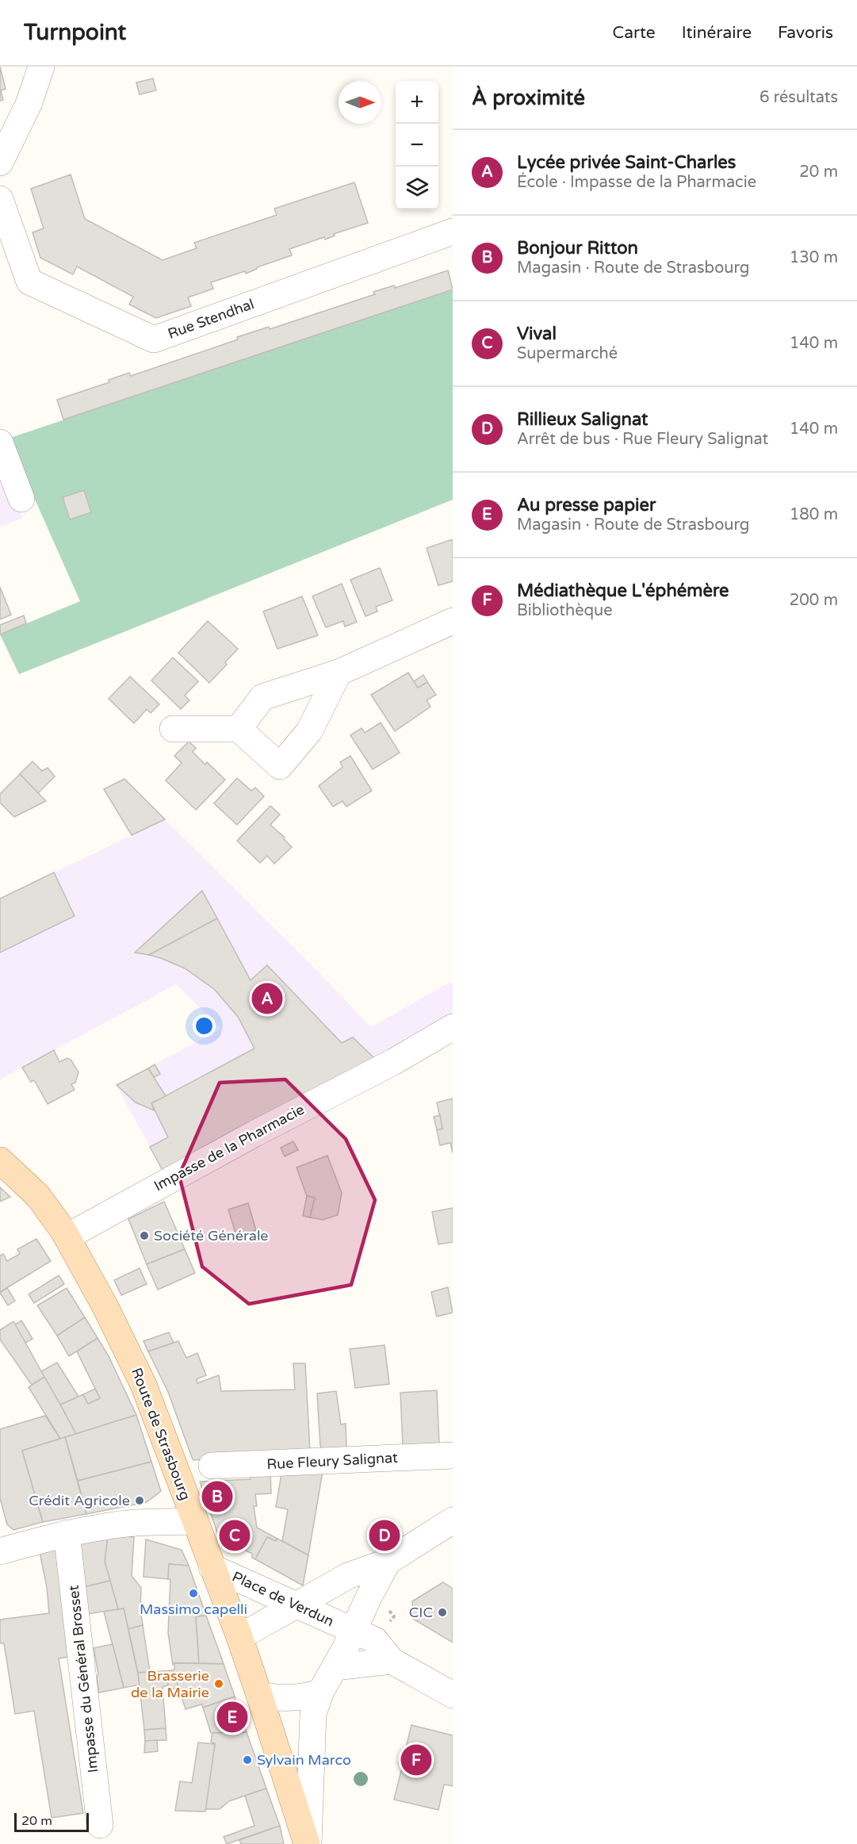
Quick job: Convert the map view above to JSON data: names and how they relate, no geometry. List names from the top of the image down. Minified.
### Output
{"streets":{"main road":["Route de Strasbourg"],"street":["Rue Stendhal","Impasse de la Pharmacie","Rue Fleury Salignat","Place de Verdun","Impasse du Général Brosset"]},"crossings":[["Impasse de la Pharmacie","Route de Strasbourg"],["Route de Strasbourg","Place de Verdun"]],"places":["Société Générale","Crédit Agricole","Massimo capelli","CIC","Brasserie de la Mairie","Sylvain Marco"],"scale_bar":"20 m","north":"right","page":{"header":"Turnpoint","nav":["Carte","Itinéraire","Favoris"],"heading":["À proximité","6 résultats"],"map_buttons":["+","−"],"list":[{"mark":"A","name":"Lycée privée Saint-Charles","note":"École · Impasse de la Pharmacie","value":"20 m"},{"mark":"B","name":"Bonjour Ritton","note":"Magasin · Route de Strasbourg","value":"130 m"},{"mark":"C","name":"Vival","note":"Supermarché","value":"140 m"},{"mark":"D","name":"Rillieux Salignat","note":"Arrêt de bus · Rue Fleury Salignat","value":"140 m"},{"mark":"E","name":"Au presse papier","note":"Magasin · Route de Strasbourg","value":"180 m"},{"mark":"F","name":"Médiathèque L'éphémère","note":"Bibliothèque","value":"200 m"}],"pins":["A","B","C","D","E","F"],"scale":"20 m"}}
